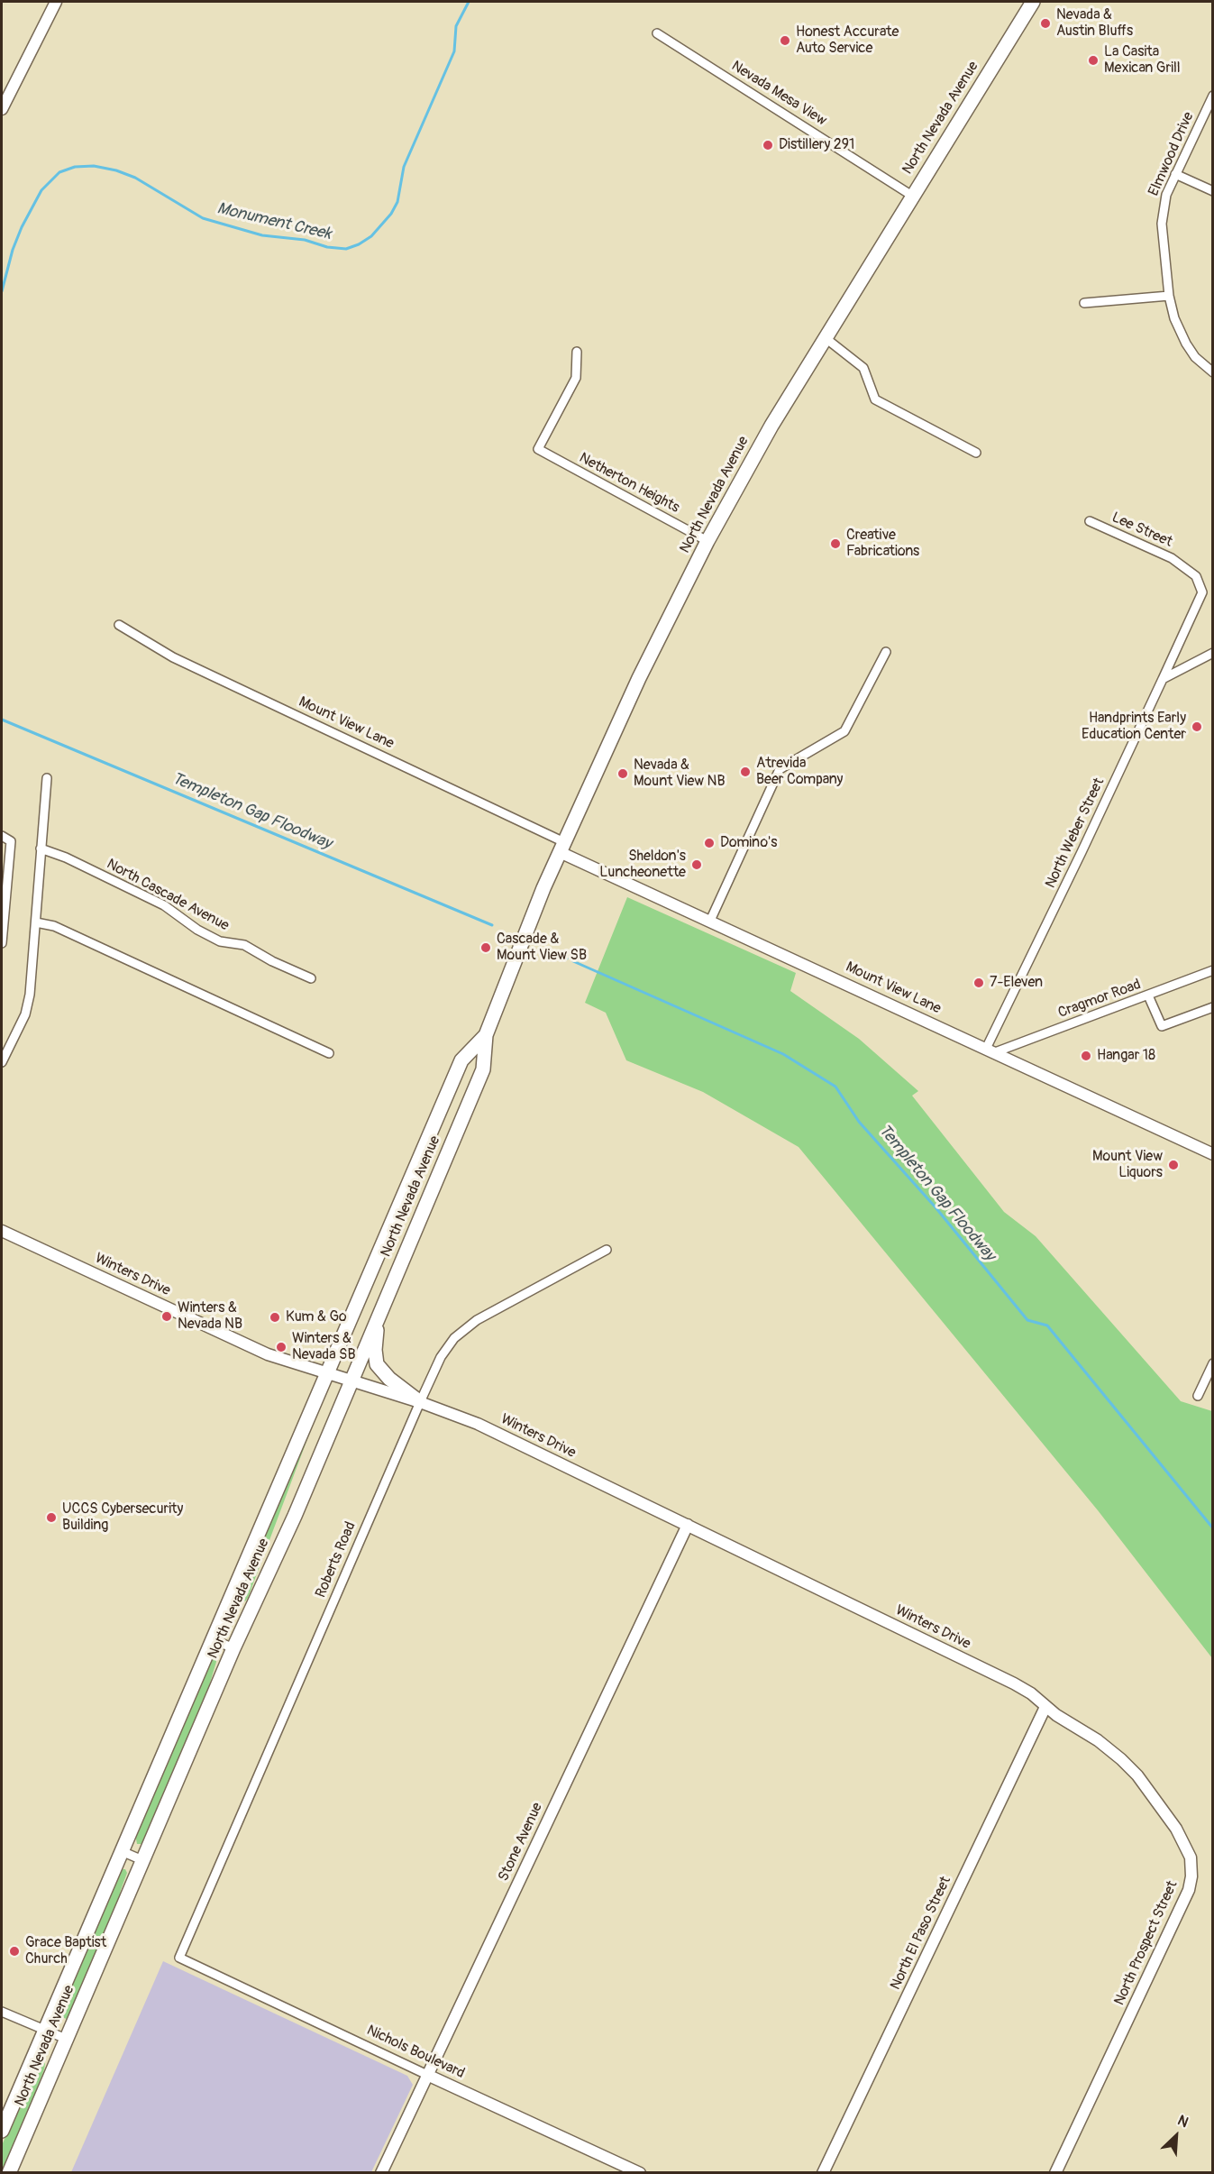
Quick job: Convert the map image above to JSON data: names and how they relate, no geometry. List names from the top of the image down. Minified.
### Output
{"streets":{"main road":["North Nevada Avenue"],"street":["Nevada Mesa View","Elmwood Drive","Netherton Heights","Lee Street","Mount View Lane","North Weber Street","North Cascade Avenue","Cragmor Road","Winters Drive","Roberts Road","Stone Avenue","North El Paso Street","North Prospect Street","Nichols Boulevard"]},"crossings":[["Nevada Mesa View","North Nevada Avenue"],["North Nevada Avenue","Netherton Heights"],["North Nevada Avenue","Mount View Lane"],["North Nevada Avenue","Winters Drive"],["Lee Street","North Weber Street"],["Mount View Lane","North Weber Street"],["Mount View Lane","Cragmor Road"],["North Weber Street","Cragmor Road"],["Winters Drive","Roberts Road"],["Winters Drive","Stone Avenue"],["Winters Drive","North El Paso Street"],["Winters Drive","North Prospect Street"],["Roberts Road","Nichols Boulevard"],["Stone Avenue","Nichols Boulevard"],["North El Paso Street","North Prospect Street"]],"water":["Monument Creek","Templeton Gap Floodway"],"places":["Nevada & Austin Bluffs","Honest Accurate Auto Service","La Casita Mexican Grill","Distillery 291","Creative Fabrications","Handprints Early Education Center","Atrevida Beer Company","Nevada & Mount View NB","Domino's","Sheldon's Luncheonette","Cascade & Mount View SB","7-Eleven","Hangar 18","Mount View Liquors","Winters & Nevada NB","Kum & Go","Winters & Nevada SB","UCCS Cybersecurity Building","Grace Baptist Church"],"north":"top right"}
